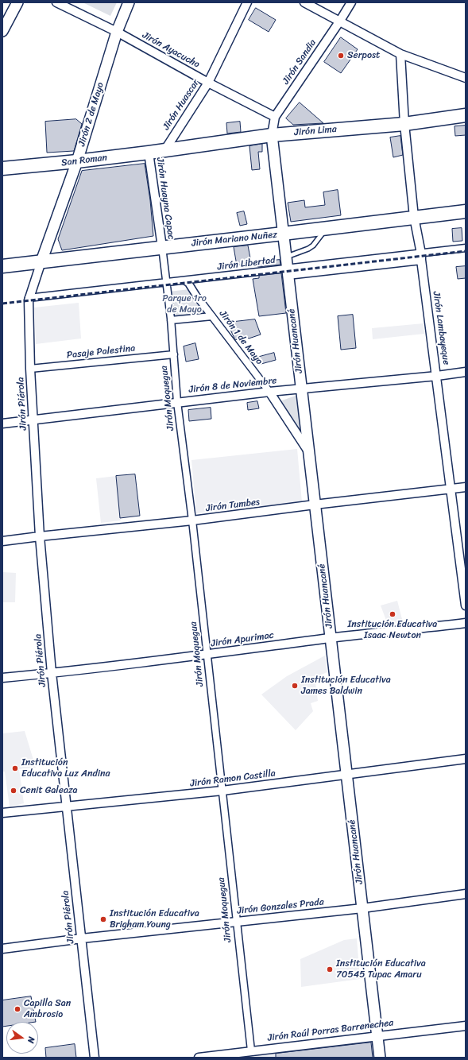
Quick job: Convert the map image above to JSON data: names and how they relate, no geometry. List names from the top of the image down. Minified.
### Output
{"streets":{"main road":["Jirón Lima","San Roman","Jirón Mariano Nuñez"],"street":["Jirón Ayacucho","Jirón Sandia","Jirón Huascar","Jirón 2 de Mayo","Jirón Huayna Capac","Jirón Libertad","Jirón Lambayeque","Jirón 1 de Mayo","Jirón Huancané","Pasaje Palestina","Jirón 8 de Noviembre","Jirón Moquegua","Jirón Piérola","Jirón Tumbes","Jirón Apurimac","Jirón Ramon Castilla","Jirón Gonzales Prada","Jirón Raúl Porras Barrenechea"]},"crossings":[["Jirón Ayacucho","Jirón Sandia"],["Jirón Ayacucho","Jirón Huascar"],["Jirón Ayacucho","Jirón 2 de Mayo"],["Jirón Sandia","Jirón Lima"],["Jirón Sandia","Jirón Huancané"],["Jirón Huascar","Jirón Lima"],["Jirón Huascar","San Roman"],["Jirón 2 de Mayo","San Roman"],["Jirón 2 de Mayo","Jirón Mariano Nuñez"],["Jirón 2 de Mayo","Jirón Piérola"],["Jirón Lima","San Roman"],["Jirón Lima","Jirón Lambayeque"],["Jirón Lima","Jirón Huancané"],["San Roman","Jirón Huayna Capac"],["Jirón Huayna Capac","Jirón Mariano Nuñez"],["Jirón Huayna Capac","Jirón Moquegua"],["Jirón Mariano Nuñez","Jirón Lambayeque"],["Jirón Mariano Nuñez","Jirón Huancané"],["Jirón Mariano Nuñez","Jirón Moquegua"],["Jirón Mariano Nuñez","Jirón Piérola"],["Jirón Libertad","Jirón 1 de Mayo"],["Jirón Libertad","Jirón Huancané"],["Jirón Libertad","Jirón Moquegua"],["Jirón Libertad","Jirón Piérola"],["Jirón Lambayeque","Jirón 8 de Noviembre"],["Jirón Lambayeque","Jirón Tumbes"],["Jirón 1 de Mayo","Jirón 8 de Noviembre"],["Jirón Huancané","Jirón 8 de Noviembre"],["Jirón Huancané","Jirón Tumbes"],["Jirón Huancané","Jirón Apurimac"],["Jirón Huancané","Jirón Ramon Castilla"],["Jirón Huancané","Jirón Gonzales Prada"],["Jirón Huancané","Jirón Raúl Porras Barrenechea"],["Pasaje Palestina","Jirón Moquegua"],["Pasaje Palestina","Jirón Piérola"],["Jirón 8 de Noviembre","Jirón Moquegua"],["Jirón 8 de Noviembre","Jirón Piérola"],["Jirón Moquegua","Jirón Tumbes"],["Jirón Moquegua","Jirón Apurimac"],["Jirón Moquegua","Jirón Ramon Castilla"],["Jirón Moquegua","Jirón Gonzales Prada"],["Jirón Moquegua","Jirón Raúl Porras Barrenechea"],["Jirón Piérola","Jirón Tumbes"],["Jirón Piérola","Jirón Apurimac"],["Jirón Piérola","Jirón Ramon Castilla"],["Jirón Piérola","Jirón Gonzales Prada"]],"parks":["Parque 1ro de Mayo"],"places":["Serpost","Institución Educativa Isaac Newton","Institución Educativa James Baldwin","Institución Educativa Luz Andina","Cenit Galeaza","Institución Educativa Brigham Young","Institución Educativa 70545 Tupac Amaru","Capilla San Ambrosio"],"north":"right"}
